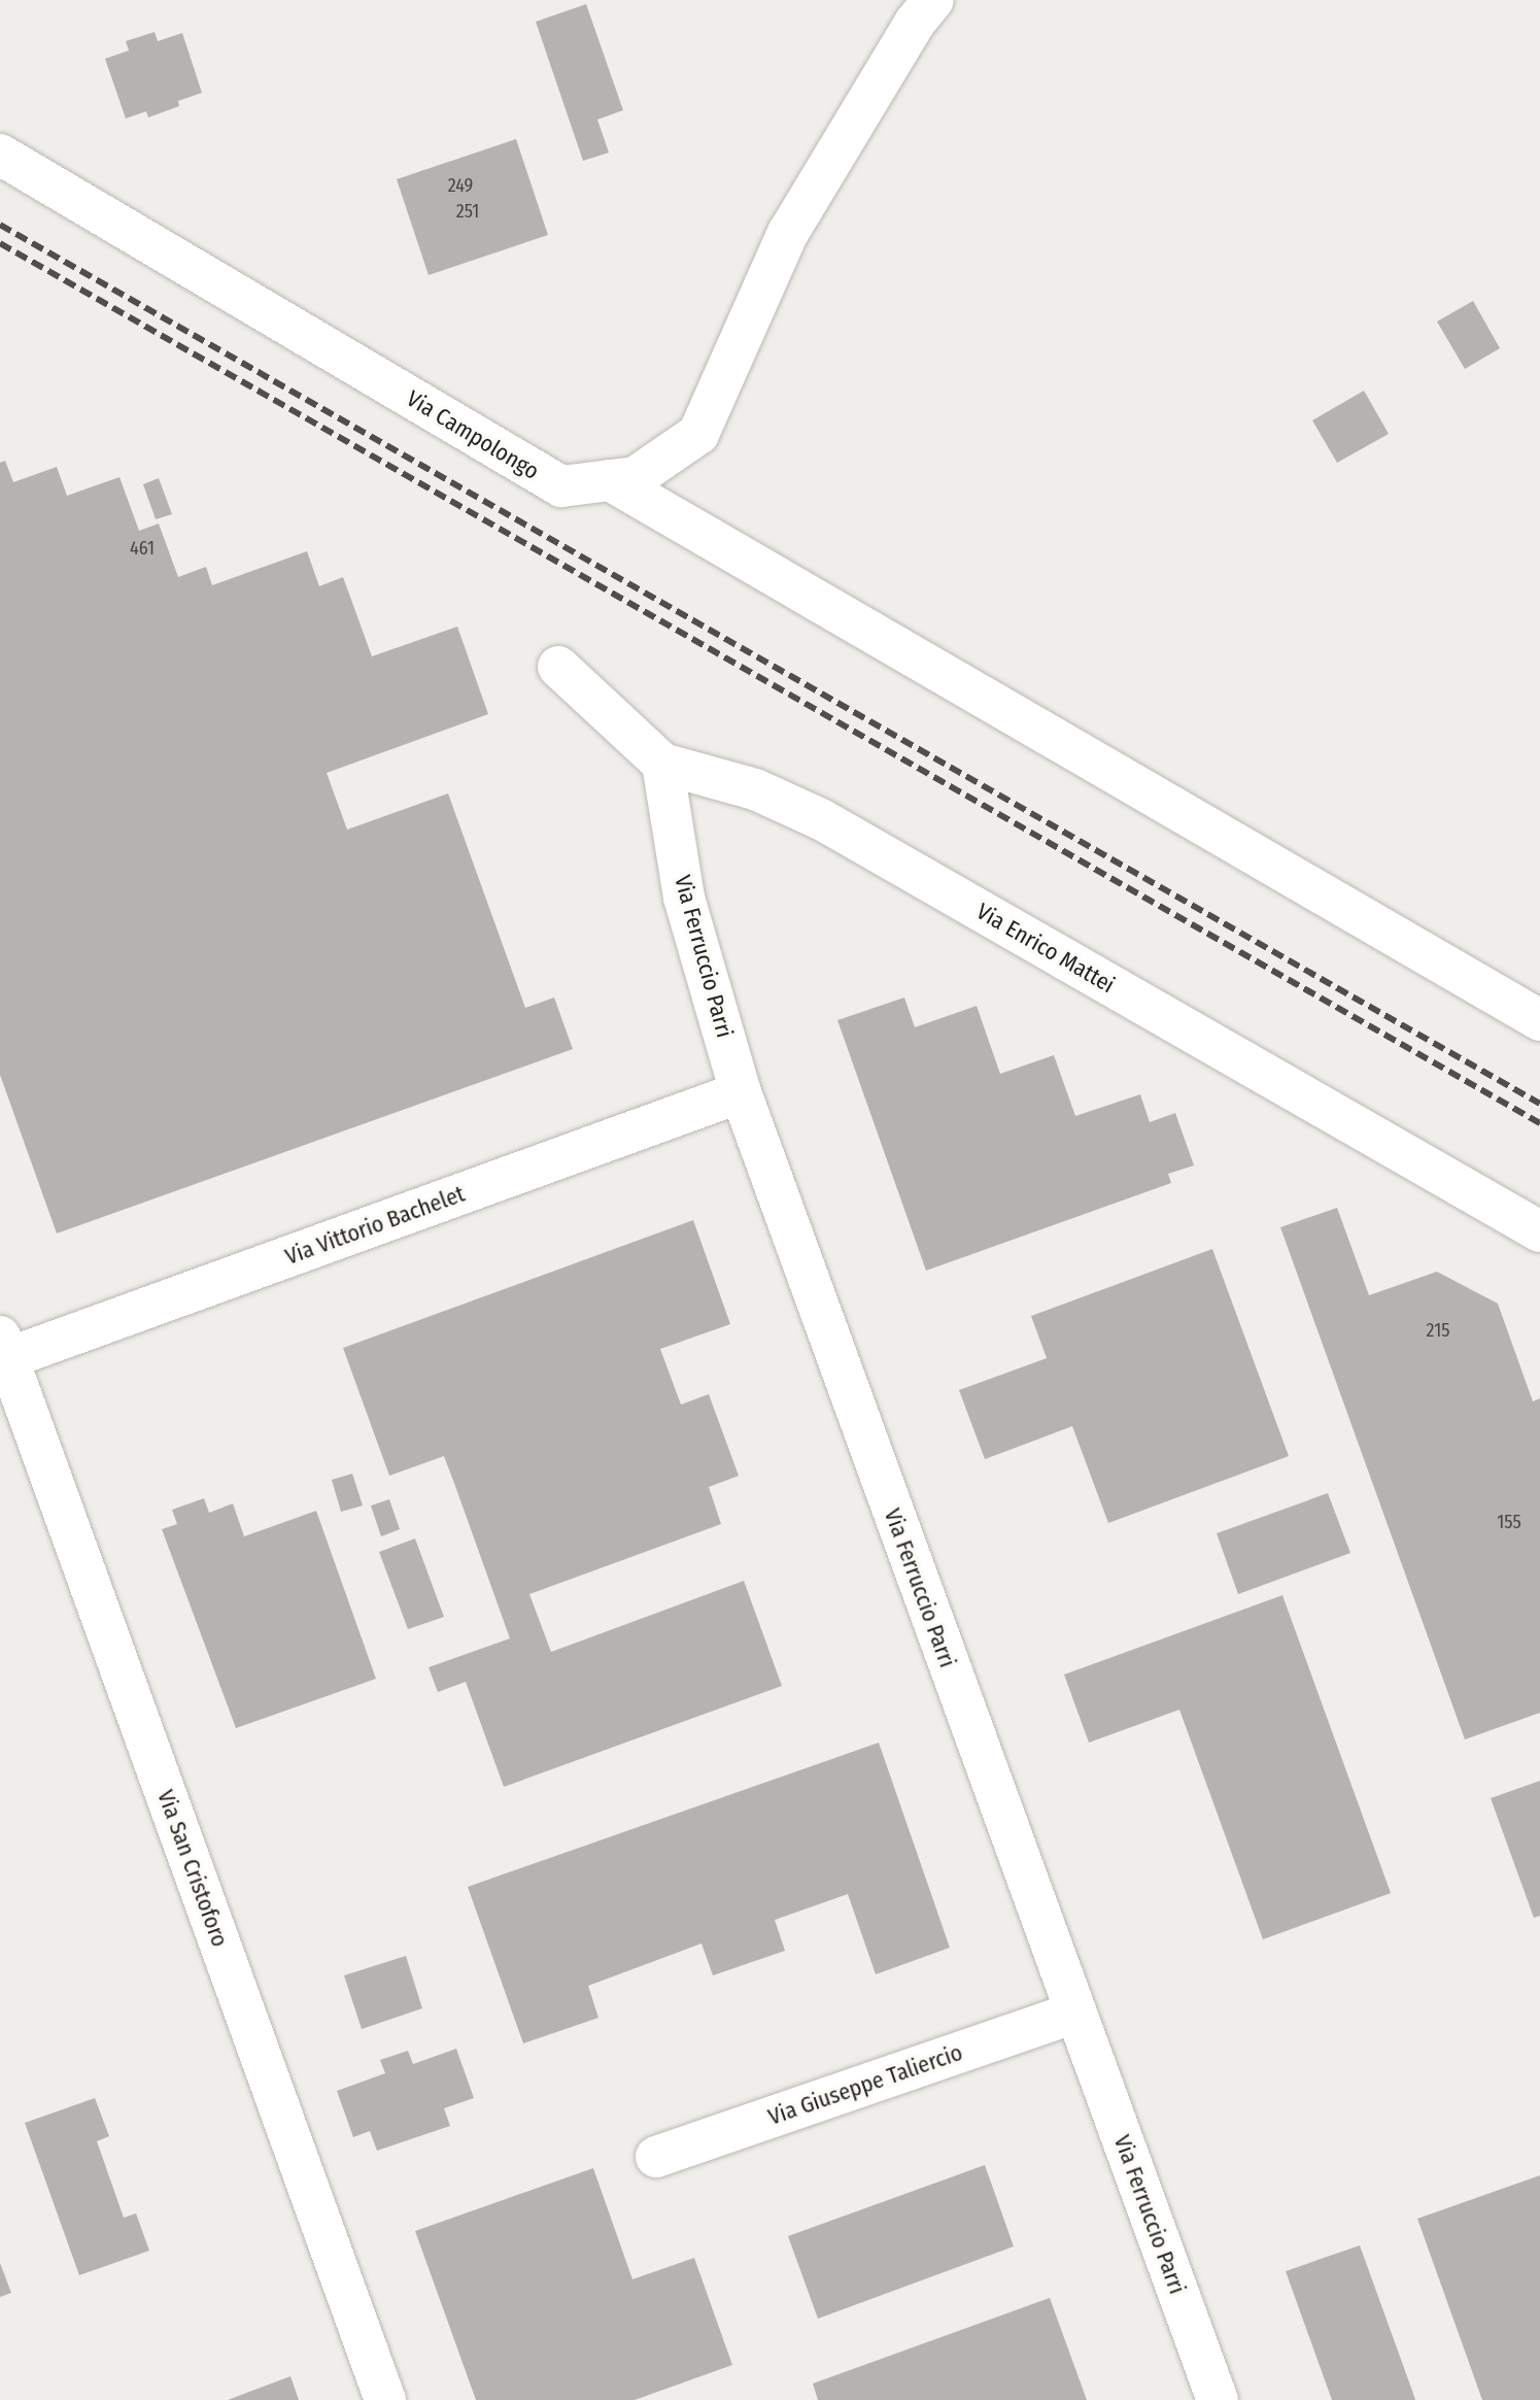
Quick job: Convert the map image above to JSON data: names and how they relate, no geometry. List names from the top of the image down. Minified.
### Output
{"streets":{"street":["Via Campolongo","Via Enrico Mattei","Via Ferruccio Parri","Via Vittorio Bachelet","Via San Cristoforo","Via Giuseppe Taliercio"]},"crossings":[["Via Enrico Mattei","Via Ferruccio Parri"],["Via Ferruccio Parri","Via Vittorio Bachelet"],["Via Ferruccio Parri","Via Giuseppe Taliercio"],["Via Vittorio Bachelet","Via San Cristoforo"]],"house_numbers":["249","251","461","215","155"]}
